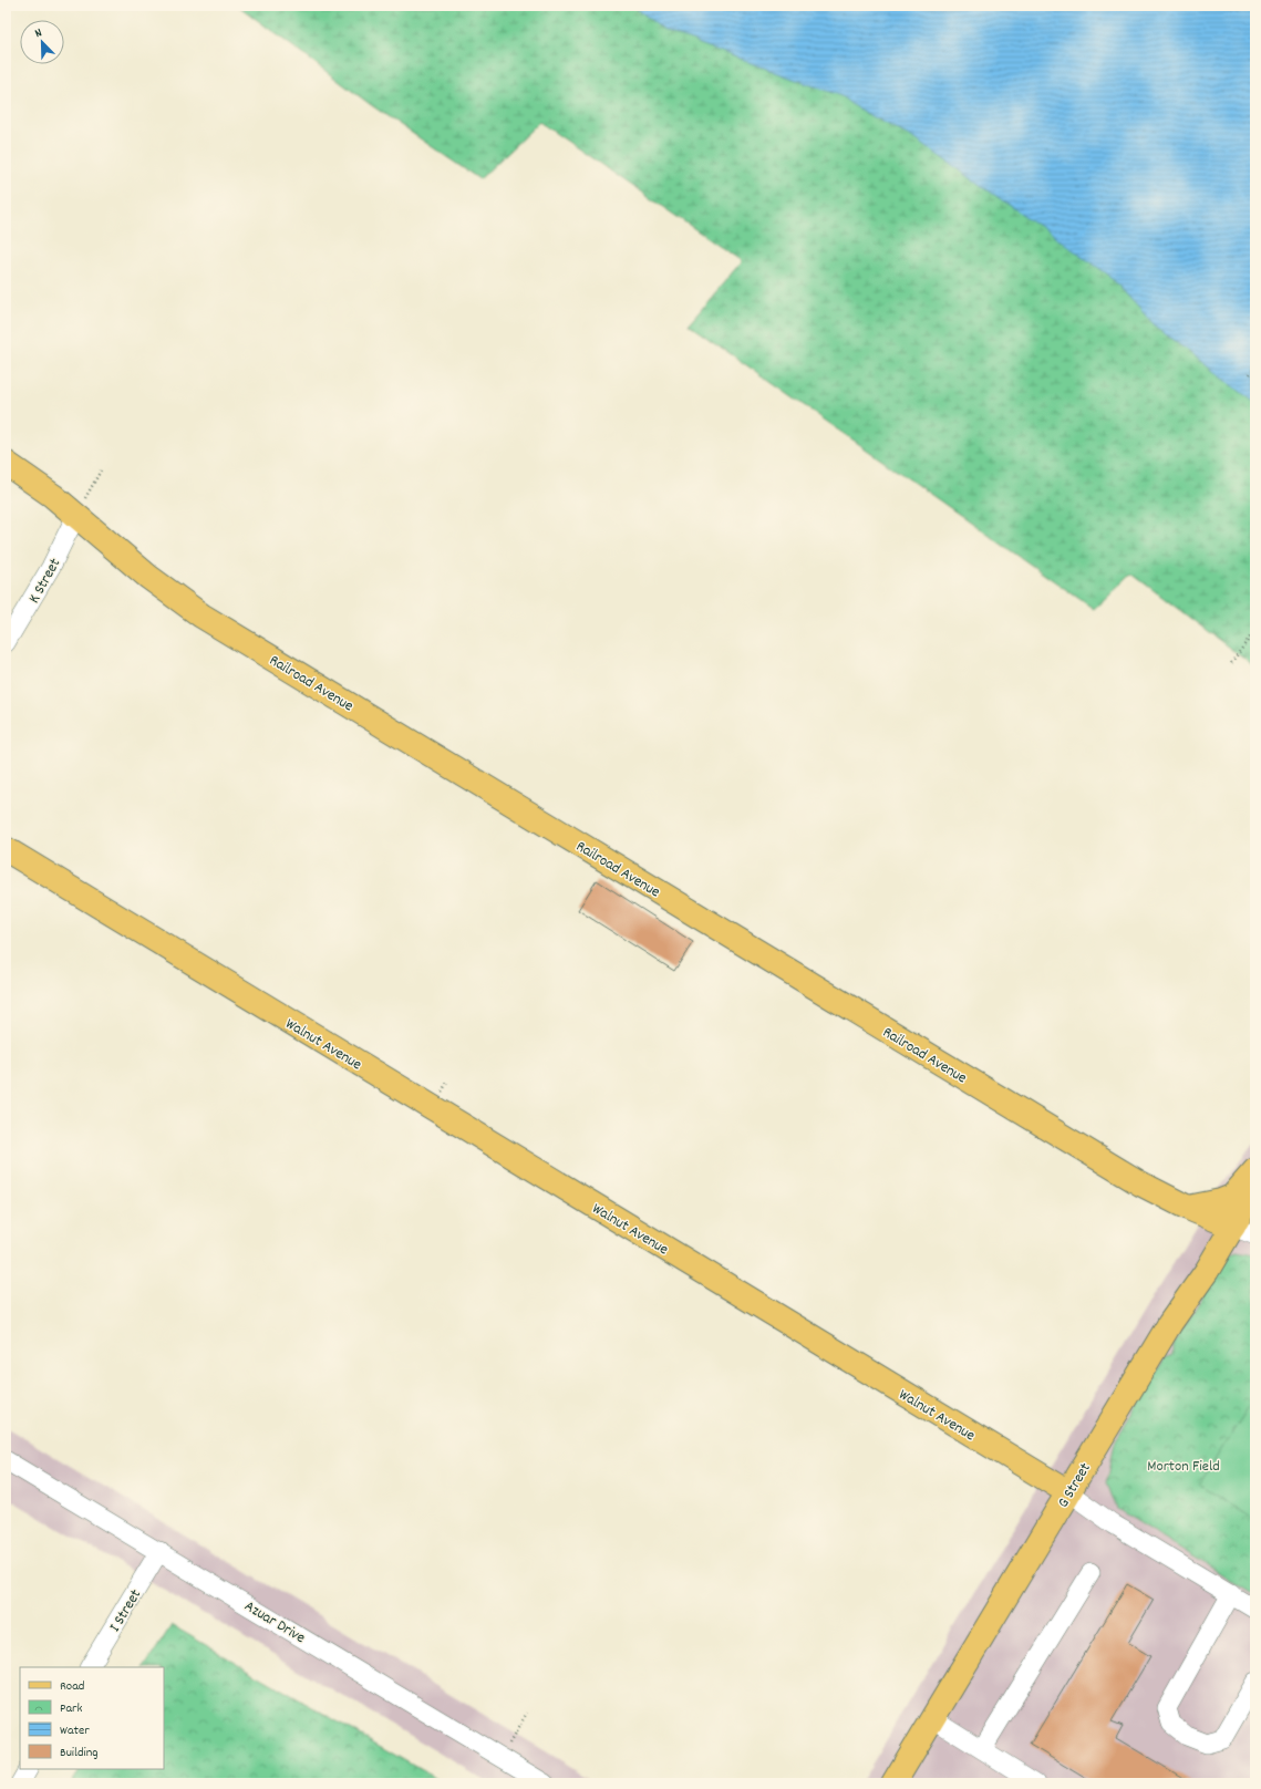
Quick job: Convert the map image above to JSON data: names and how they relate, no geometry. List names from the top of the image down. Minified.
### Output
{"streets":{"main road":["Railroad Avenue","Walnut Avenue","G Street"],"street":["K Street","I Street","Azuar Drive"]},"crossings":[["K Street","Railroad Avenue"],["Railroad Avenue","G Street"],["Walnut Avenue","G Street"],["I Street","Azuar Drive"]],"parks":["Morton Field"],"legend":["Road","Park","Water","Building"],"north":"top left"}
